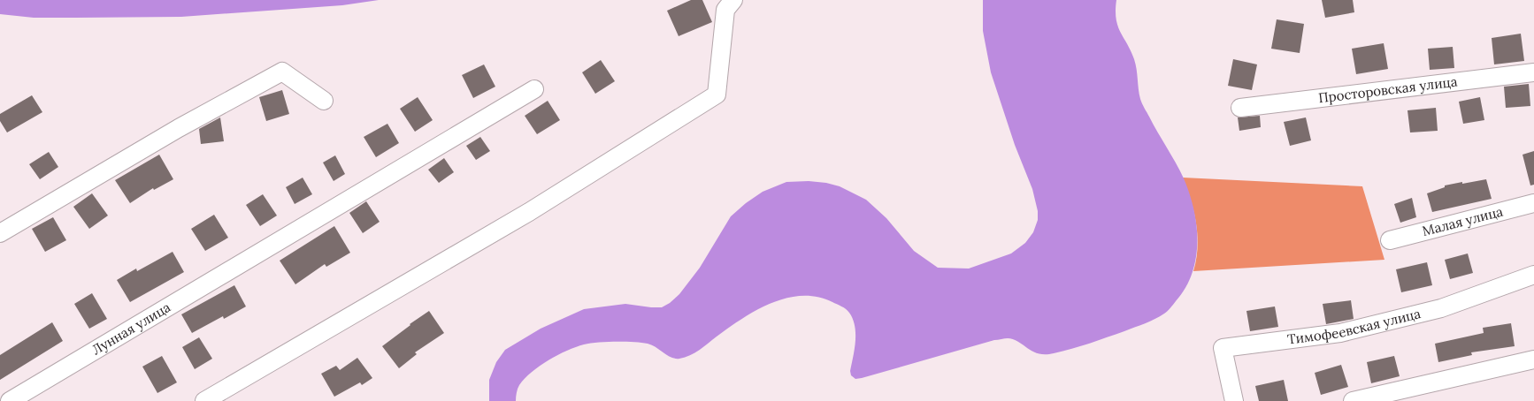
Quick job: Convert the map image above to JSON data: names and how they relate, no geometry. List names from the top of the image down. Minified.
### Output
{"streets":{"lane":["Просторовская улица","Малая улица","Тимофеевская улица","Лунная улица"]}}
